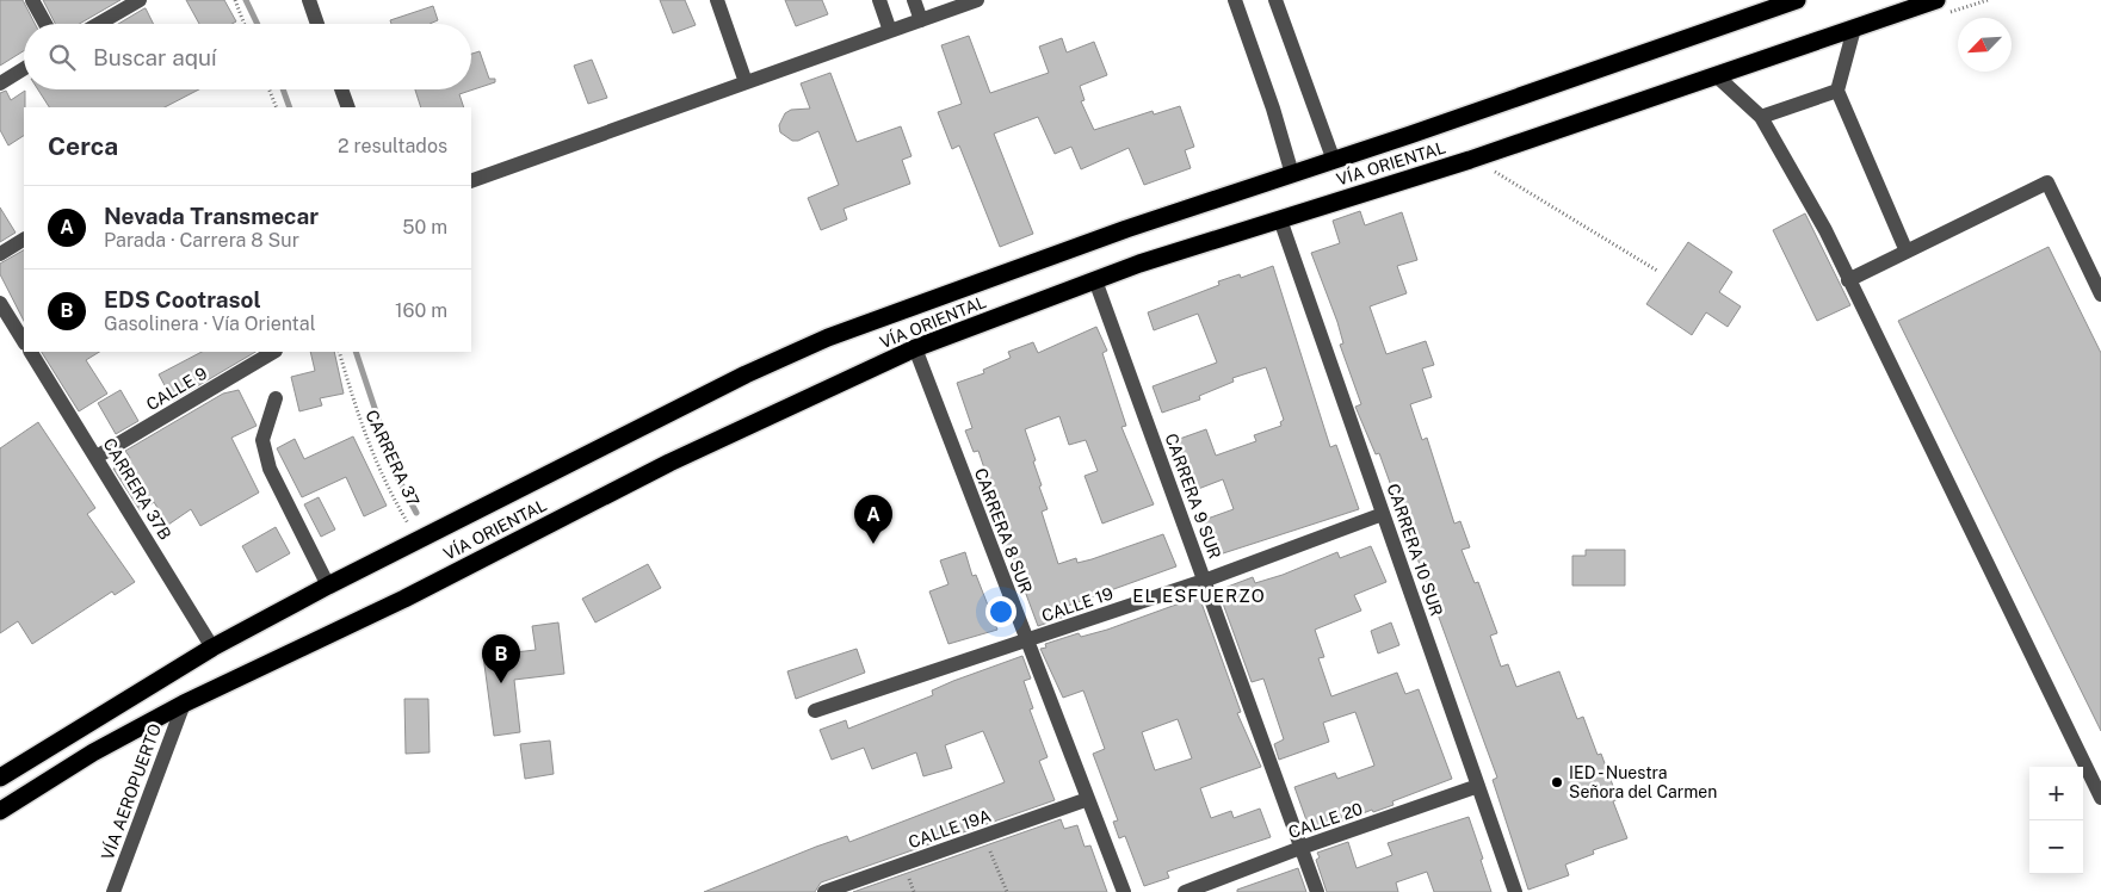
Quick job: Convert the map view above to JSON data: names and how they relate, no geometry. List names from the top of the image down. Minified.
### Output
{"streets":{"highway":["VÍA ORIENTAL"],"street":["CALLE 9","CARRERA 37B","CARRERA 9 SUR","CARRERA 8 SUR","CARRERA 10 SUR","CALLE 19","VÍA AEROPUERTO","CALLE 20","CALLE 19A"],"path":["CARRERA 37"]},"crossings":[["VÍA ORIENTAL","CARRERA 37"],["VÍA ORIENTAL","CARRERA 37B"],["VÍA ORIENTAL","CARRERA 9 SUR"],["VÍA ORIENTAL","CARRERA 8 SUR"],["VÍA ORIENTAL","CARRERA 10 SUR"],["VÍA ORIENTAL","VÍA AEROPUERTO"],["CALLE 9","CARRERA 37B"],["CARRERA 9 SUR","CALLE 19"],["CARRERA 9 SUR","CALLE 20"],["CARRERA 8 SUR","CALLE 19"],["CARRERA 8 SUR","CALLE 19A"],["CARRERA 10 SUR","CALLE 19"],["CARRERA 10 SUR","CALLE 20"]],"districts":["EL ESFUERZO"],"places":["IED - Nuestra Señora del Carmen"],"north":"bottom left","page":{"search":"Buscar aquí","heading":["Cerca","2 resultados"],"list":[{"mark":"A","name":"Nevada Transmecar","note":"Parada · Carrera 8 Sur","value":"50 m"},{"mark":"B","name":"EDS Cootrasol","note":"Gasolinera · Vía Oriental","value":"160 m"}],"pins":["A","B"],"map_buttons":["+","−"]}}
